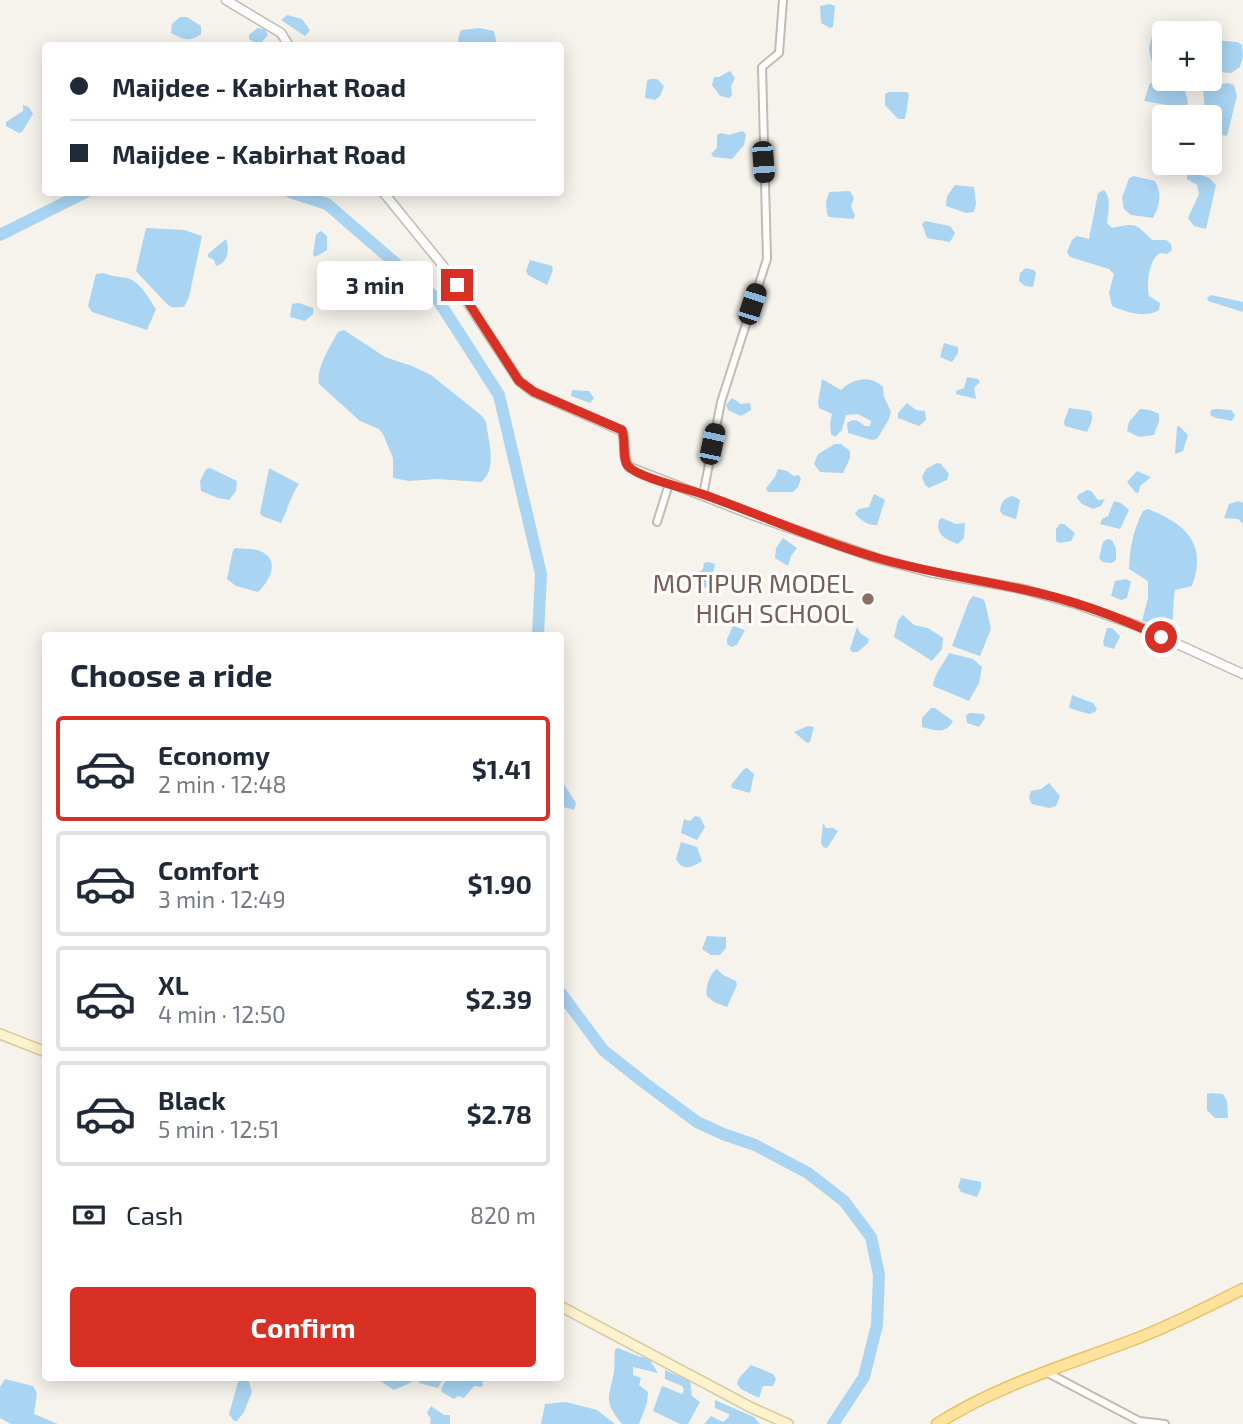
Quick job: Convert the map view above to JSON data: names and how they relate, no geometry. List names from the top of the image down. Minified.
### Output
{"places":["MOTIPUR MODEL HIGH SCHOOL"],"page":{"map_buttons":["+","−"],"banner":["Maijdee - Kabirhat Road","Maijdee - Kabirhat Road"],"bubble":"3 min","heading":"Choose a ride","list":[{"name":"Economy","note":"2 min · 12:48","value":"$1.41"},{"name":"Comfort","note":"3 min · 12:49","value":"$1.90"},{"name":"XL","note":"4 min · 12:50","value":"$2.39"},{"name":"Black","note":"5 min · 12:51","value":"$2.78"}],"pay":["Cash","820 m"],"buttons":"Confirm"}}
